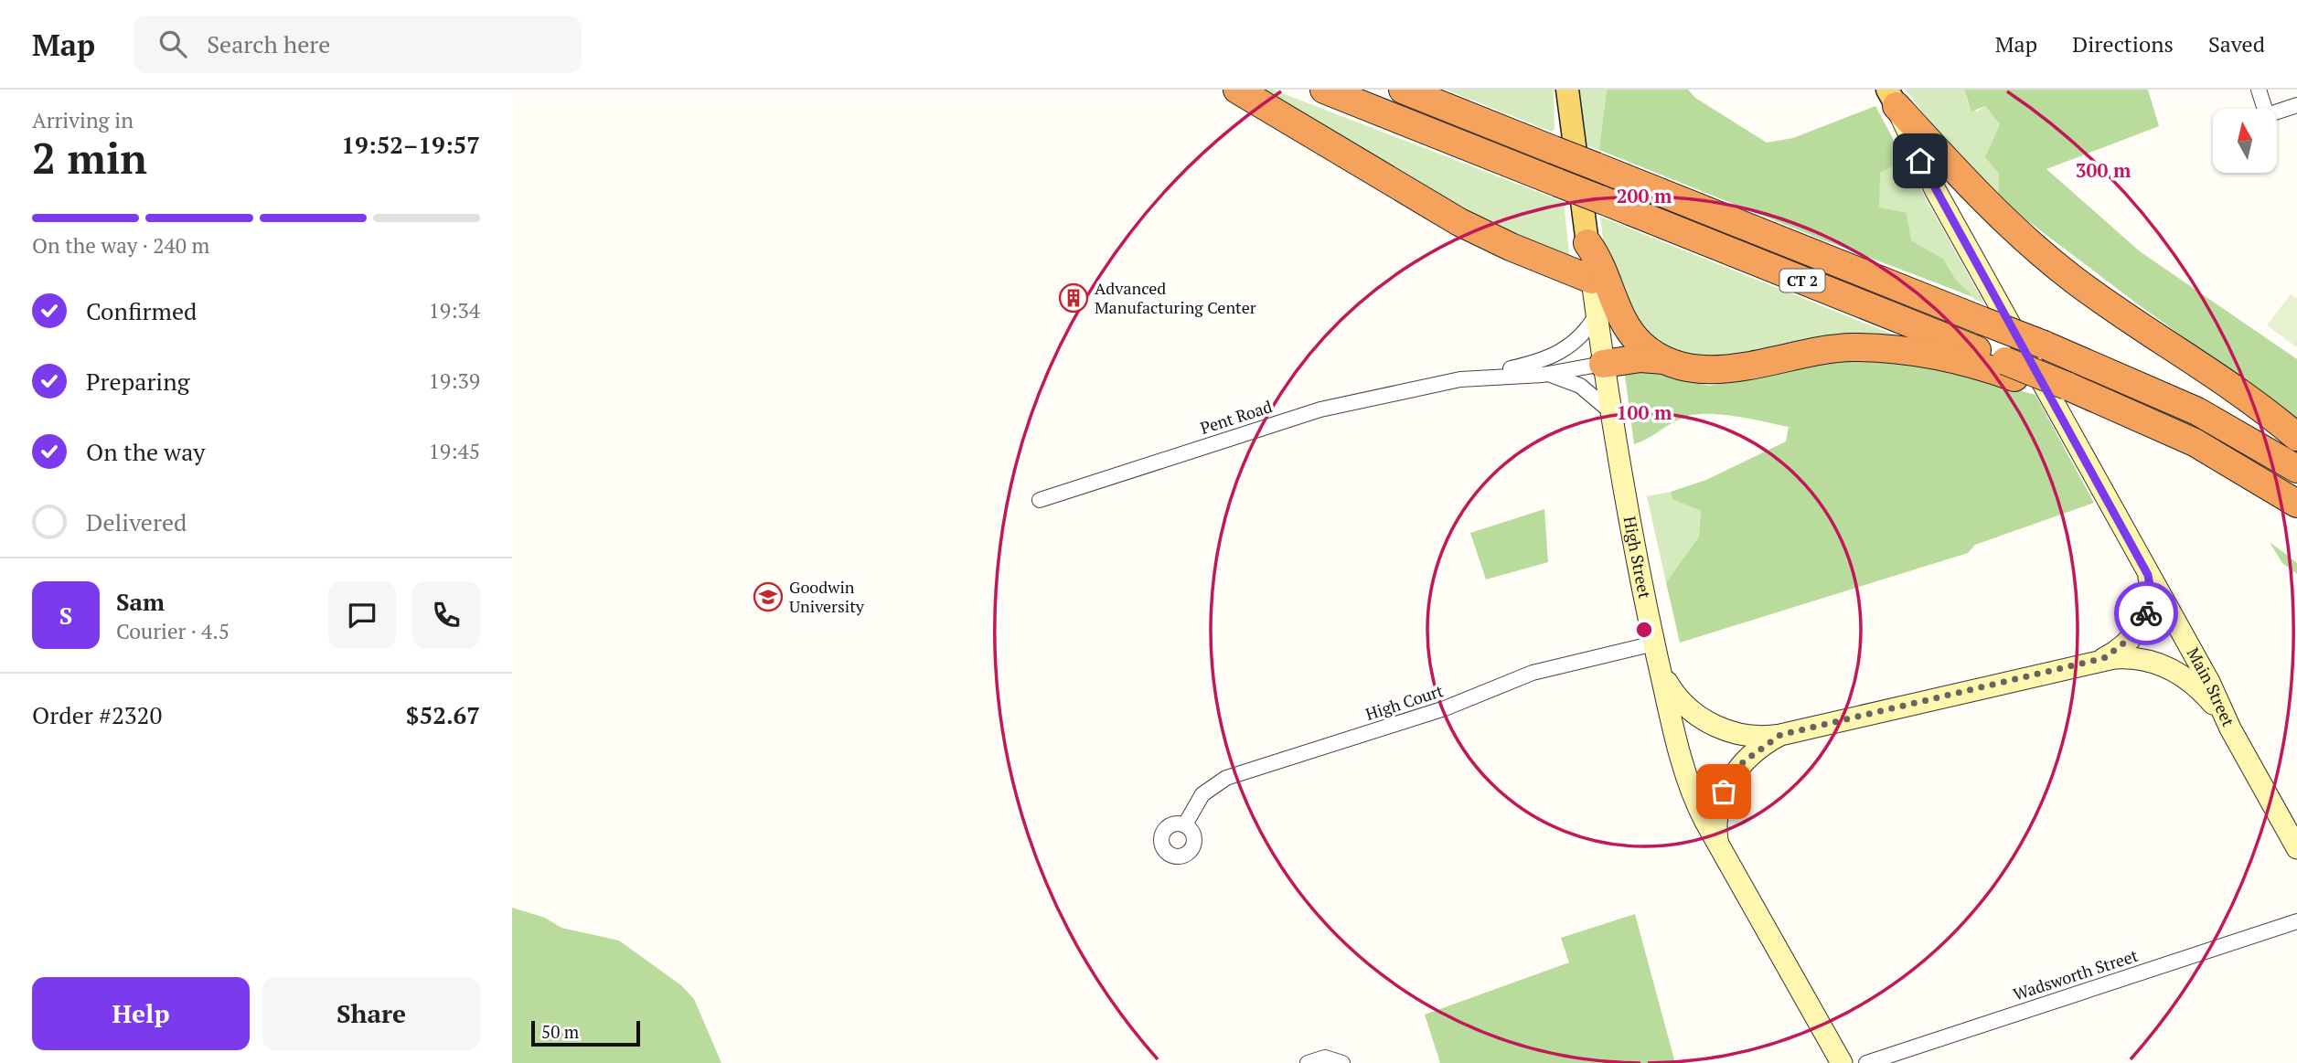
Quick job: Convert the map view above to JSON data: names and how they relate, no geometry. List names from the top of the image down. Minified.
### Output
{"streets":{"highway":["CT 2"],"main road":["High Street","Main Street"],"street":["Pent Road","High Court","Wadsworth Street"]},"crossings":[["Pent Road","High Street"],["High Street","High Court"]],"places":{"building":["Advanced Manufacturing Center"],"school or university":["Goodwin University"]},"scale_bar":"50 m","north":"top","page":{"header":"Map","search":"Search here","nav":["Map","Directions","Saved"],"heading":["2 min","Arriving in","19:52–19:57"],"panel":["Sam","Courier · 4.5","Order #2320","$52.67"],"bar":"On the way · 240 m","list":[["Confirmed","19:34"],["Preparing","19:39"],["On the way","19:45"],"Delivered"],"round":"S","buttons":["Help","Share"],"scale":"50 m"},"rings":["300 m","200 m","100 m"]}
